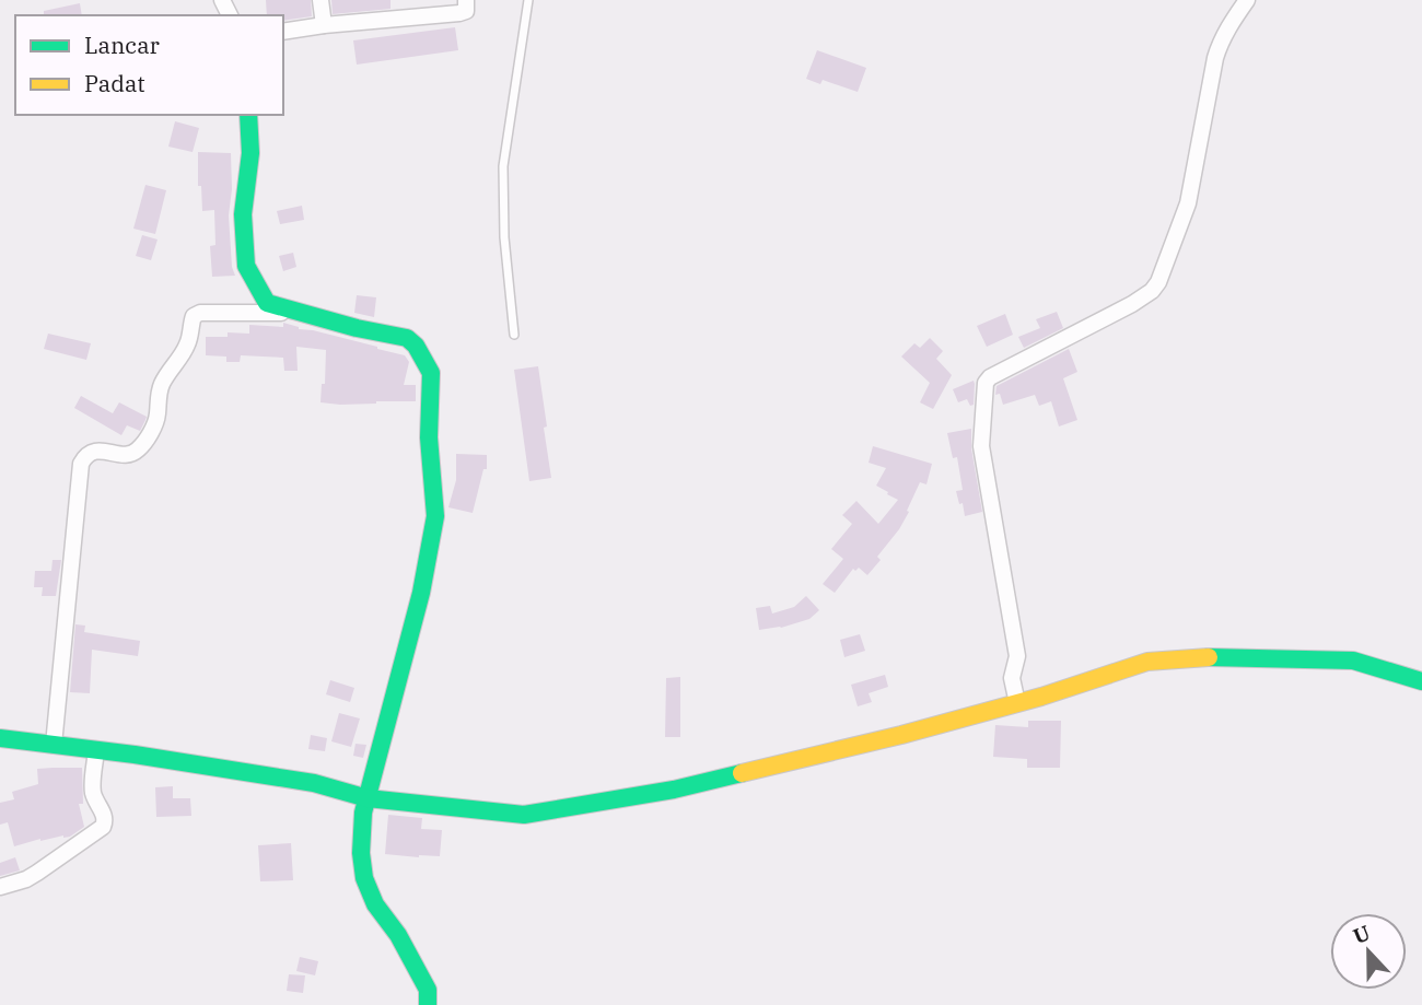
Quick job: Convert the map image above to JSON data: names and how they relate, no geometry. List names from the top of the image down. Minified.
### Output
{"legend":["Lancar","Padat"],"north":"top"}
